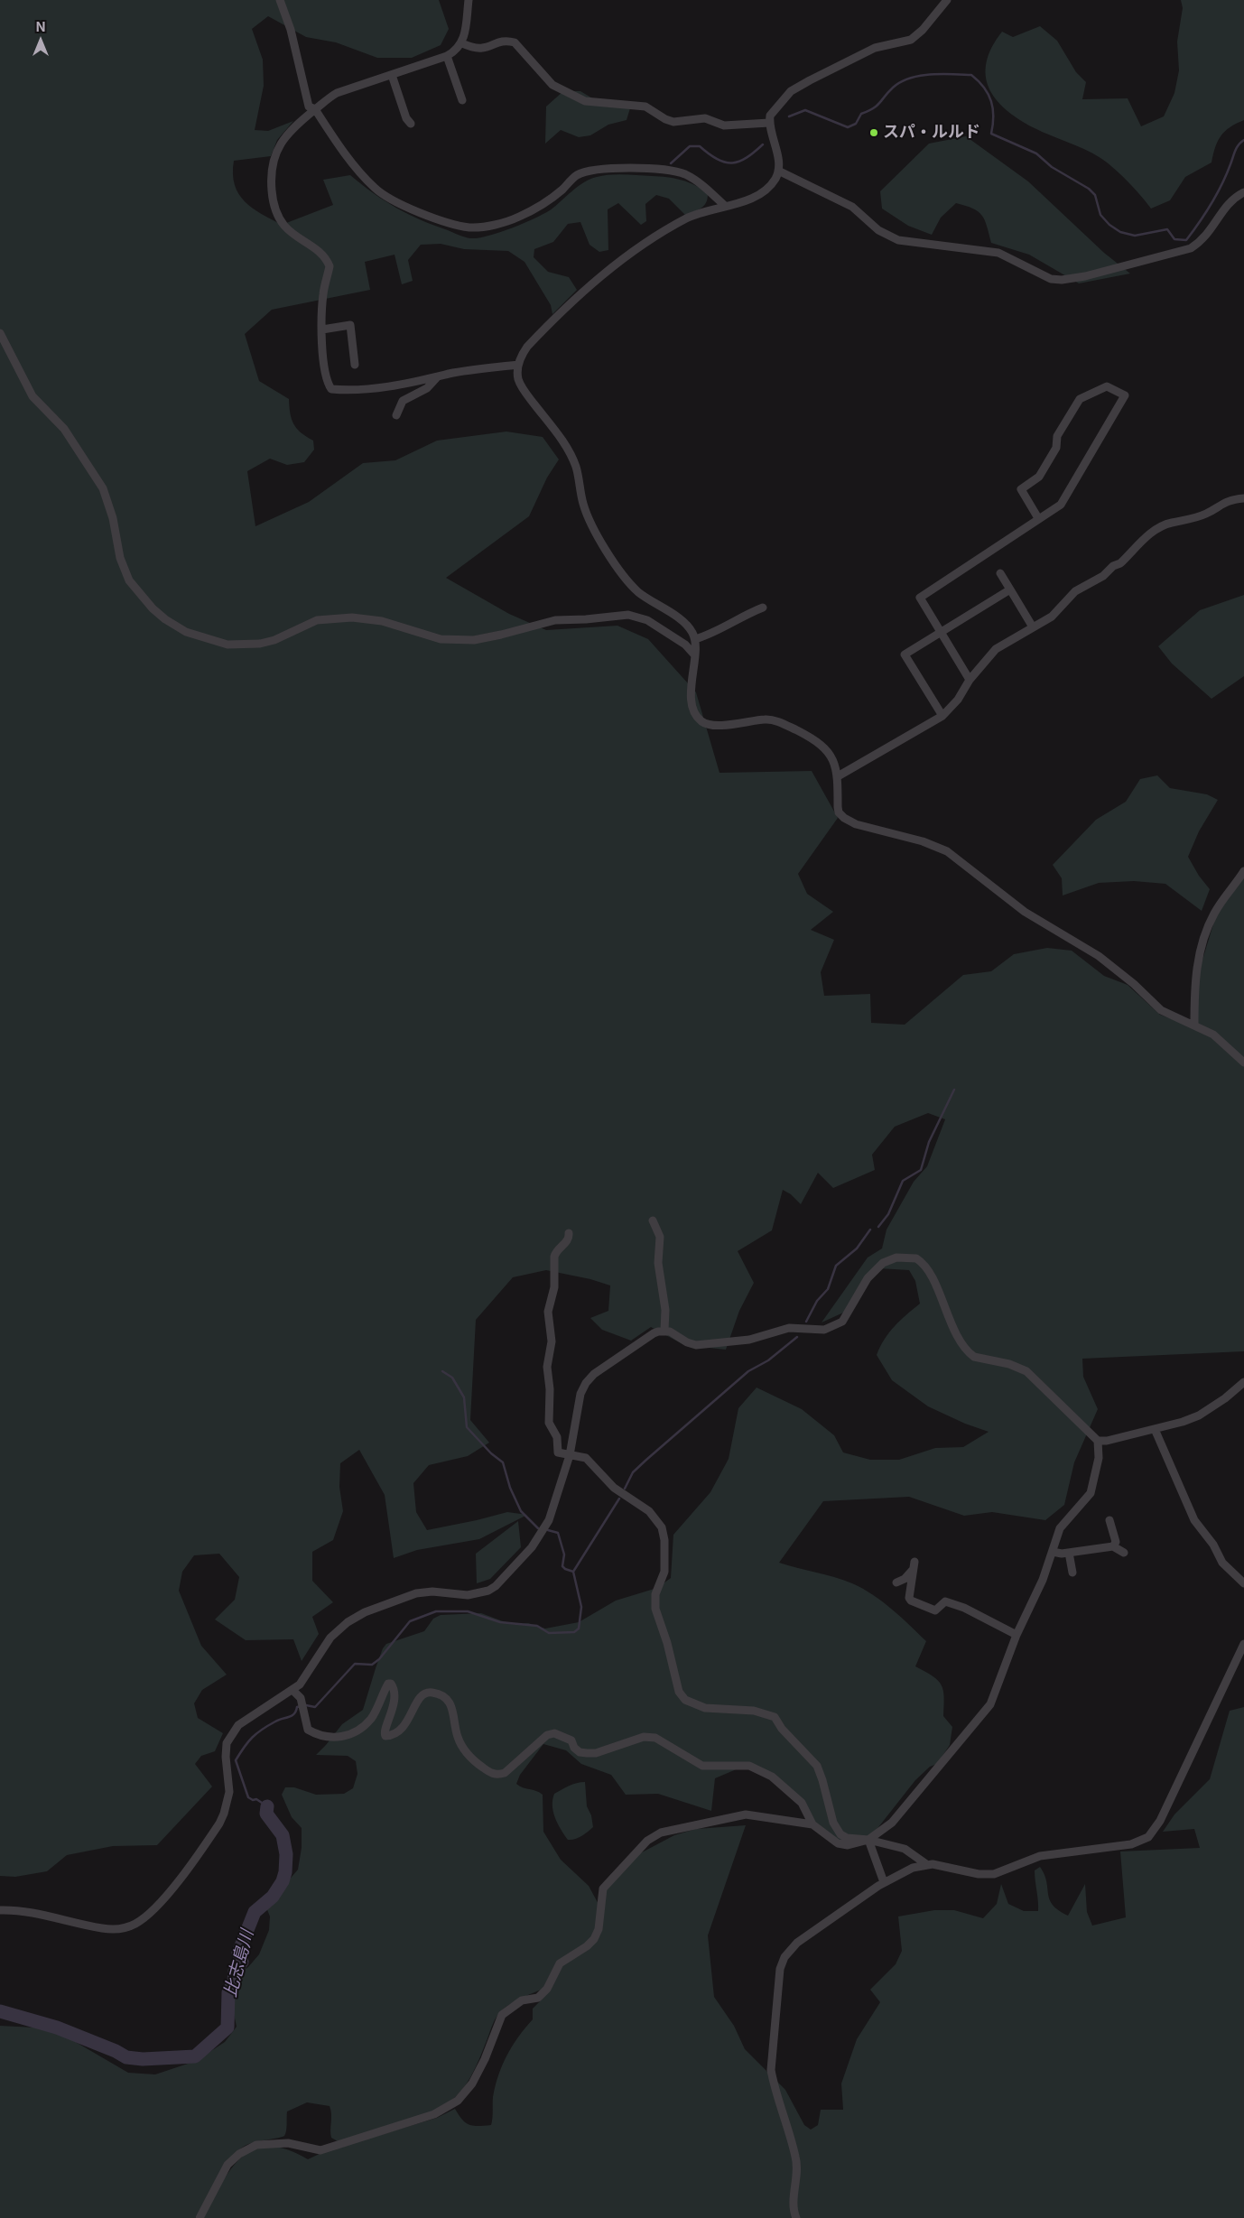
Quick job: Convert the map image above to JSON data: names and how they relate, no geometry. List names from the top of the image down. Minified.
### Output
{"water":["比志島川"],"places":["スパ・ルルド"],"north":"top"}
